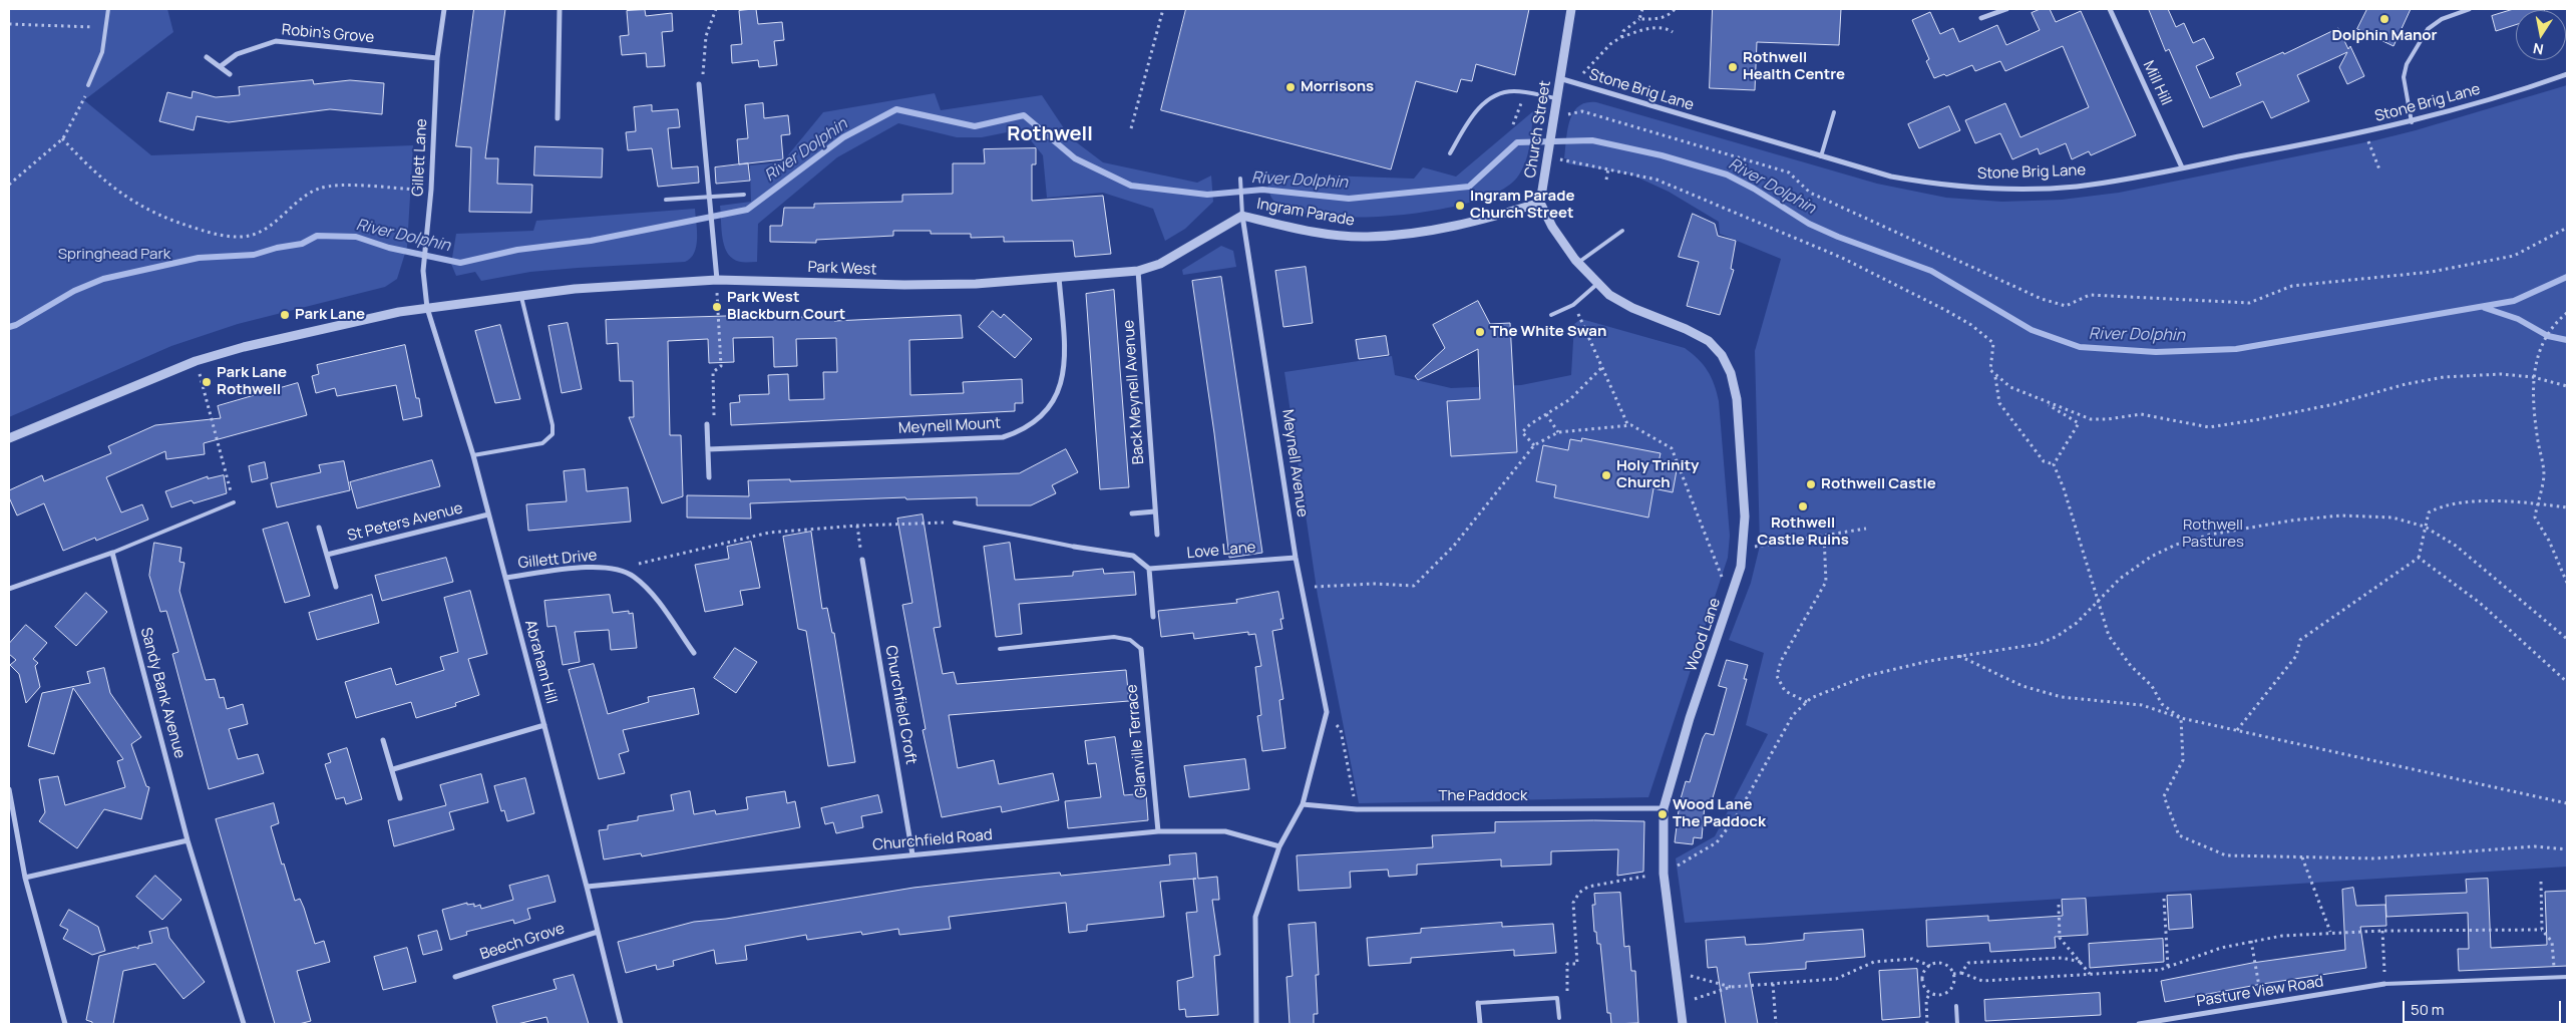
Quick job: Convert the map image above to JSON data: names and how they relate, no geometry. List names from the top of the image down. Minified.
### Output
{"streets":{"street":["Robin's Grove","Mill Hill","Stone Brig Lane","Church Street","Gillett Lane","Ingram Parade","Park West","Back Meynell Avenue","Meynell Mount","Meynell Avenue","St Peters Avenue","Love Lane","Gillett Drive","Wood Lane","Abraham Hill","Sandy Bank Avenue","Churchfield Croft","Glanville Terrace","The Paddock","Churchfield Road","Beech Grove","Pasture View Road"]},"crossings":[["Robin's Grove","Gillett Lane"],["Mill Hill","Stone Brig Lane"],["Stone Brig Lane","Church Street"],["Church Street","Ingram Parade"],["Gillett Lane","Park West"],["Gillett Lane","Abraham Hill"],["Ingram Parade","Park West"],["Ingram Parade","Meynell Avenue"],["Park West","Back Meynell Avenue"],["Park West","Meynell Mount"],["Park West","Meynell Avenue"],["Park West","Abraham Hill"],["Meynell Avenue","Love Lane"],["Meynell Avenue","The Paddock"],["Meynell Avenue","Churchfield Road"],["St Peters Avenue","Abraham Hill"],["Gillett Drive","Abraham Hill"],["Wood Lane","The Paddock"],["Abraham Hill","Churchfield Road"],["Abraham Hill","Beech Grove"],["Churchfield Croft","Churchfield Road"],["Glanville Terrace","Churchfield Road"]],"districts":["Rothwell"],"water":["River Dolphin"],"parks":["Springhead Park","Rothwell Pastures"],"places":["Dolphin Manor","Rothwell Health Centre","Morrisons","Ingram Parade Church Street","Park West Blackburn Court","Park Lane","The White Swan","Park Lane Rothwell","Holy Trinity Church","Rothwell Castle","Rothwell Castle Ruins","Wood Lane The Paddock"],"scale_bar":"50 m","north":"bottom"}
